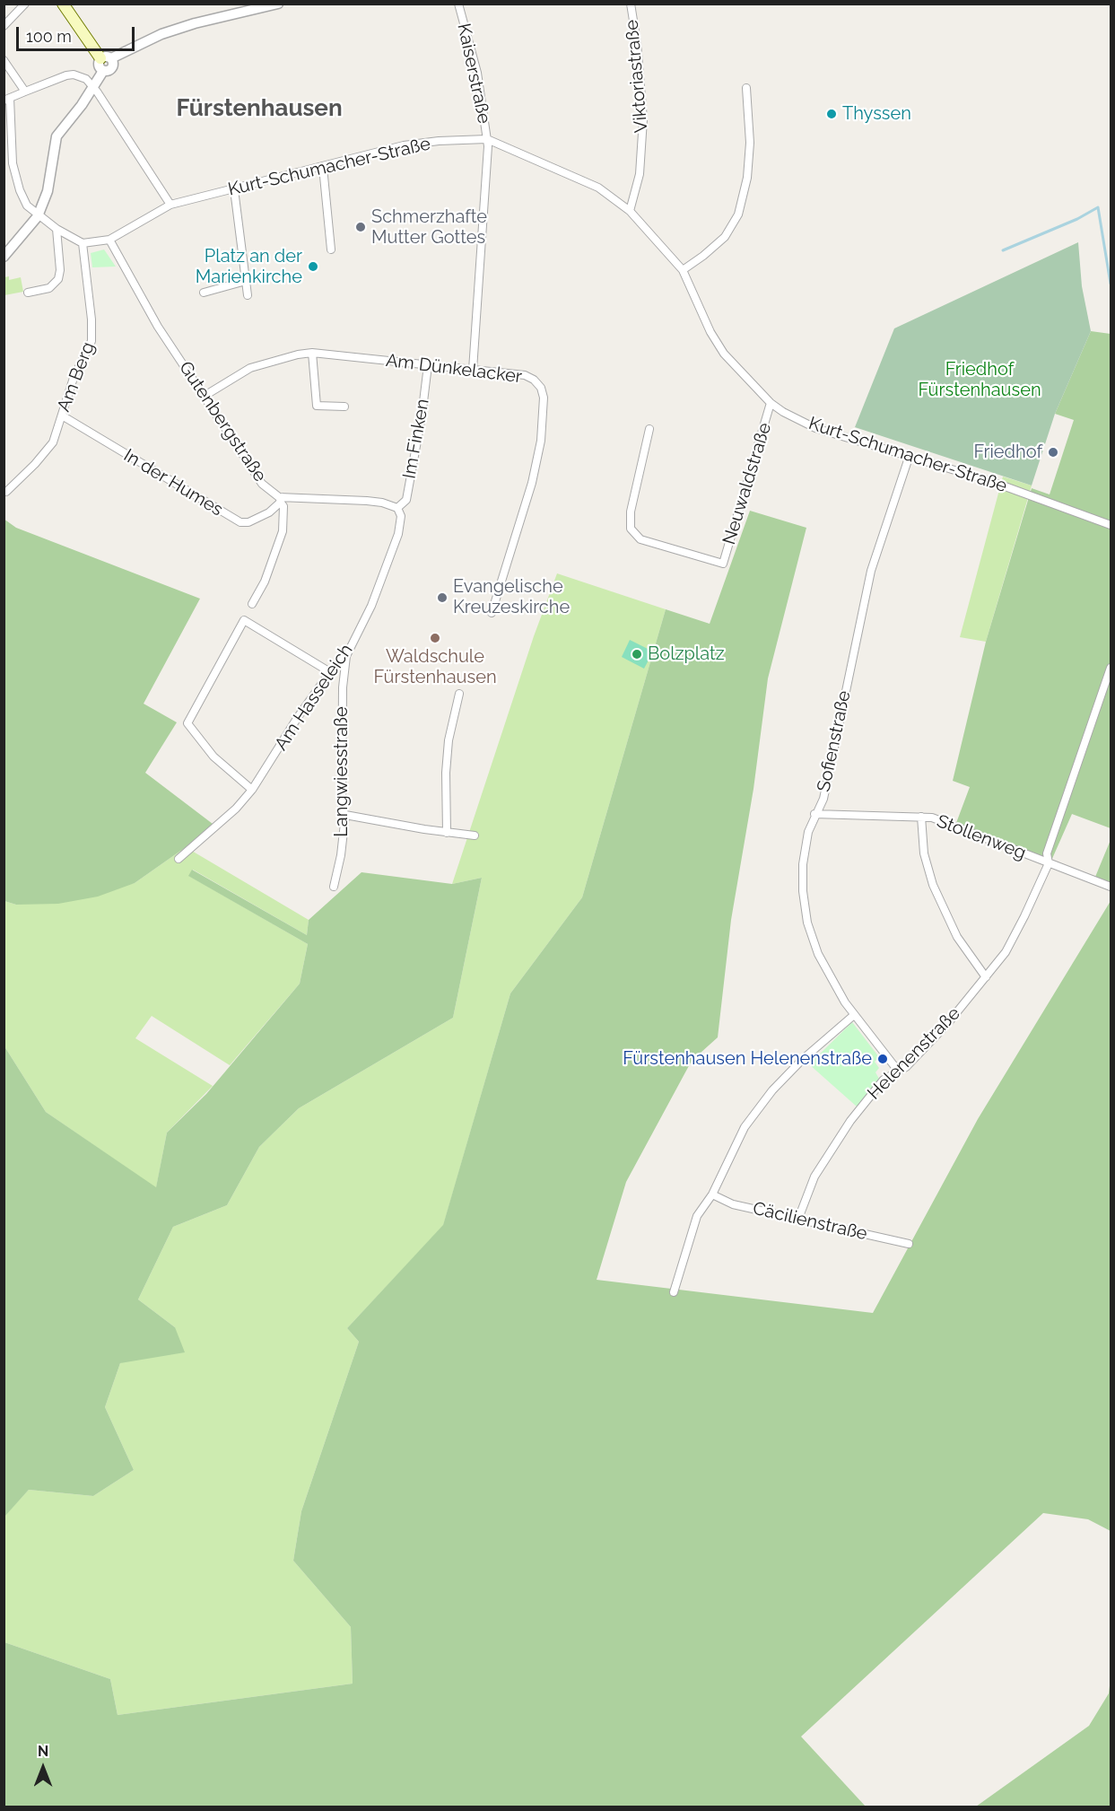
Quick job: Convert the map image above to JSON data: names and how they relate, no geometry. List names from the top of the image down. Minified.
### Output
{"streets":{"street":["Kaiserstraße","Viktoriastraße","Kurt-Schumacher-Straße","Am Dünkelacker","Am Berg","Gutenbergstraße","Im Finken","In der Humes","Neuwaldstraße","Am Hasseleich","Sofienstraße","Langwiesstraße","Stollenweg","Helenenstraße","Cäcilienstraße"]},"crossings":[["Kaiserstraße","Kurt-Schumacher-Straße"],["Kaiserstraße","Am Dünkelacker"],["Viktoriastraße","Kurt-Schumacher-Straße"],["Kurt-Schumacher-Straße","Gutenbergstraße"],["Kurt-Schumacher-Straße","Neuwaldstraße"],["Kurt-Schumacher-Straße","Sofienstraße"],["Am Dünkelacker","Gutenbergstraße"],["Am Dünkelacker","Im Finken"],["Am Berg","In der Humes"],["Gutenbergstraße","Im Finken"],["Gutenbergstraße","In der Humes"],["Gutenbergstraße","Am Hasseleich"],["Im Finken","Am Hasseleich"],["Am Hasseleich","Langwiesstraße"],["Sofienstraße","Stollenweg"],["Sofienstraße","Helenenstraße"],["Stollenweg","Helenenstraße"],["Helenenstraße","Cäcilienstraße"]],"districts":["Fürstenhausen"],"parks":["Friedhof Fürstenhausen"],"places":["Thyssen","Schmerzhafte Mutter Gottes","Platz an der Marienkirche","Friedhof","Evangelische Kreuzeskirche","Waldschule Fürstenhausen","Bolzplatz","Fürstenhausen Helenenstraße"],"scale_bar":"100 m","north":"top"}
